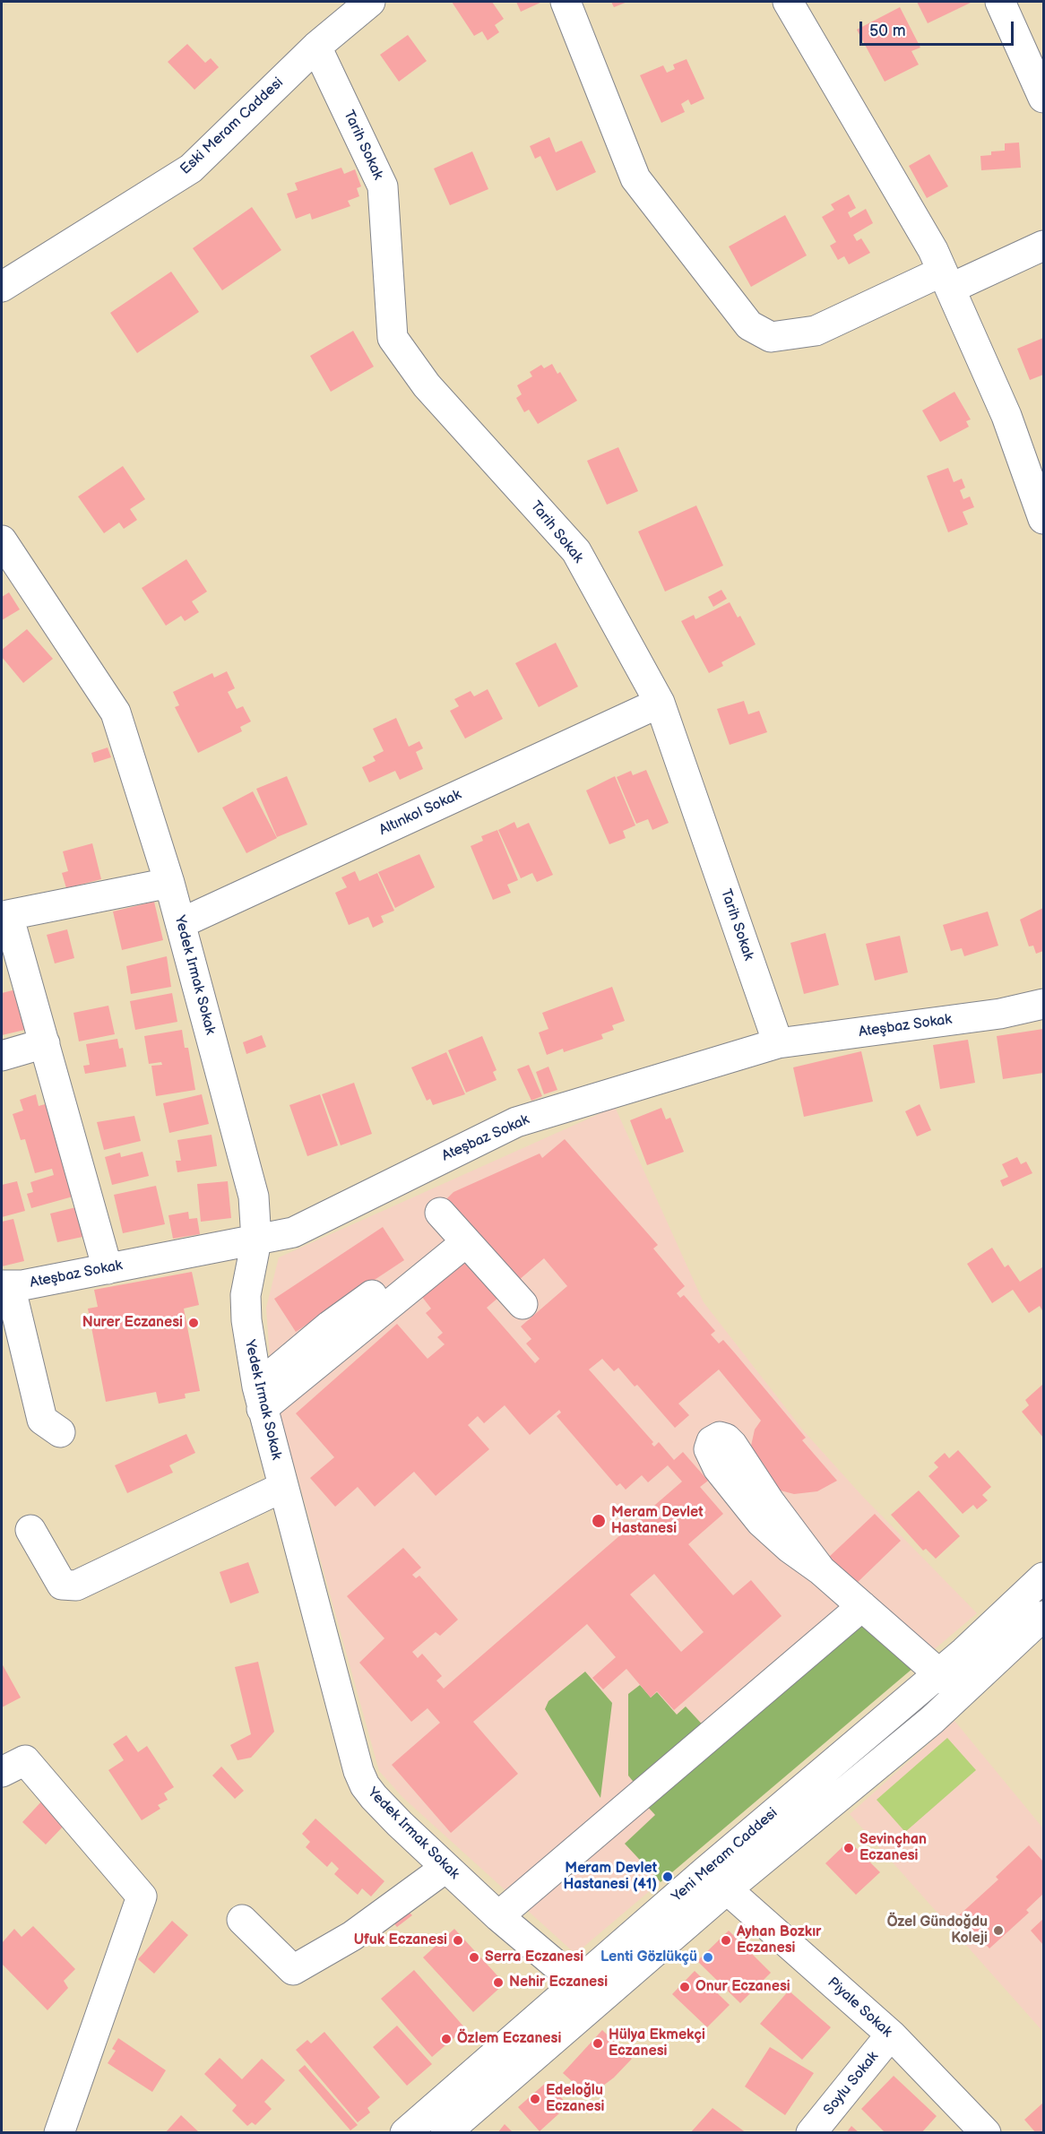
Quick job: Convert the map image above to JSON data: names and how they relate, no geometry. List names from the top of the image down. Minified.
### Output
{"streets":{"street":["Eski Meram Caddesi","Tarih Sokak","Altınkol Sokak","Yedek Irmak Sokak","Ateşbaz Sokak","Yeni Meram Caddesi","Piyale Sokak","Soylu Sokak"]},"crossings":[["Eski Meram Caddesi","Tarih Sokak"],["Tarih Sokak","Altınkol Sokak"],["Tarih Sokak","Ateşbaz Sokak"],["Altınkol Sokak","Yedek Irmak Sokak"],["Yedek Irmak Sokak","Ateşbaz Sokak"],["Yedek Irmak Sokak","Yeni Meram Caddesi"],["Yeni Meram Caddesi","Piyale Sokak"],["Piyale Sokak","Soylu Sokak"]],"places":["Nurer Eczanesi","Meram Devlet Hastanesi","Sevinçhan Eczanesi","Meram Devlet Hastanesi (41)","Özel Gündoğdu Koleji","Ufuk Eczanesi","Ayhan Bozkır Eczanesi","Serra Eczanesi","Lenti Gözlükçü","Nehir Eczanesi","Onur Eczanesi","Özlem Eczanesi","Hülya Ekmekçi Eczanesi","Edeloğlu Eczanesi"],"scale_bar":"50 m"}
